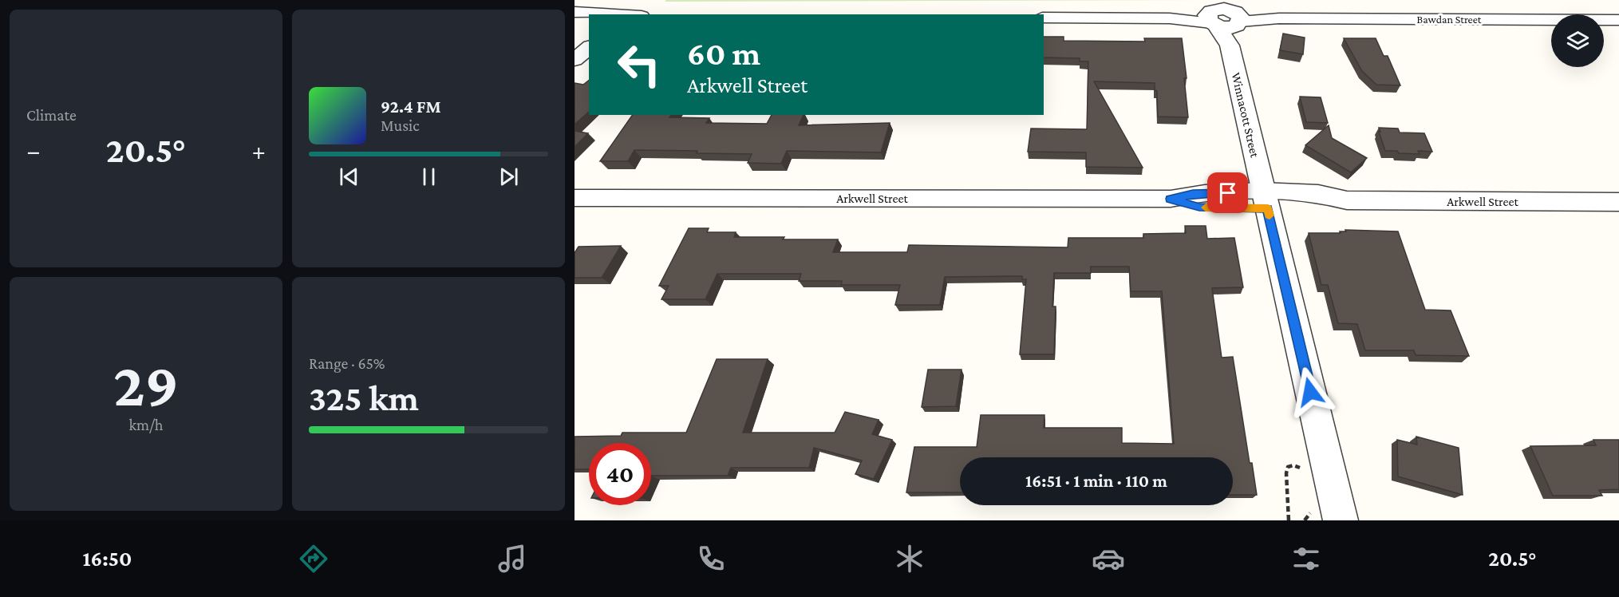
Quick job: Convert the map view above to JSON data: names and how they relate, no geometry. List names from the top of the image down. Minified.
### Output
{"streets":{"street":["Bawdan Street","Winnacott Street","Arkwell Street"]},"crossings":[["Bawdan Street","Winnacott Street"],["Winnacott Street","Arkwell Street"]],"page":{"tile":["Climate",["29","km/h"],["Range · 65%","325 km"]],"turn":["60 m","Arkwell Street"],"song":["92.4 FM","Music"],"heat":["−","20.5°","+"],"limit":"40","trip":"16:51 · 1 min · 110 m","tabs":["16:50","20.5°"]}}
